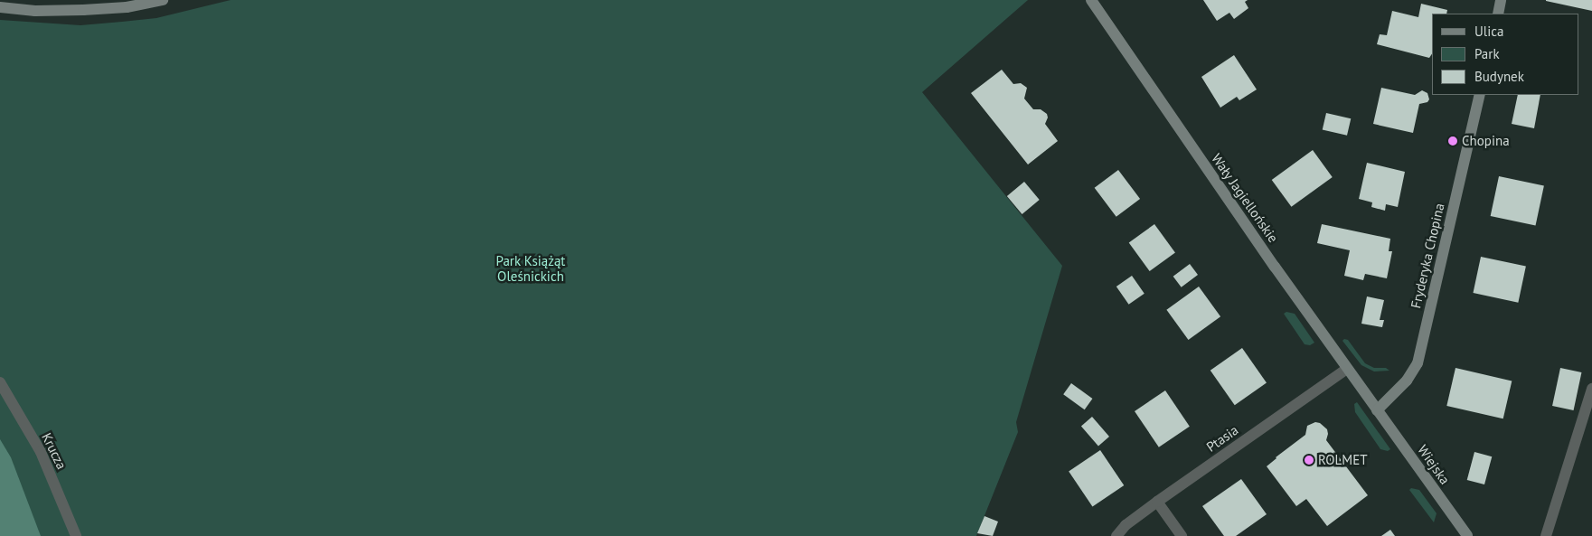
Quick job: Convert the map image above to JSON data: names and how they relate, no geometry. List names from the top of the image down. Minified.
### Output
{"streets":{"street":["Wały Jagiellońskie","Fryderyka Chopina","Ptasia","Krucza","Wiejska"]},"crossings":[["Wały Jagiellońskie","Fryderyka Chopina"],["Wały Jagiellońskie","Ptasia"],["Wały Jagiellońskie","Wiejska"],["Fryderyka Chopina","Wiejska"]],"parks":["Park Książąt Oleśnickich"],"places":["Chopina","ROLMET"],"legend":["Ulica","Park","Budynek"]}
